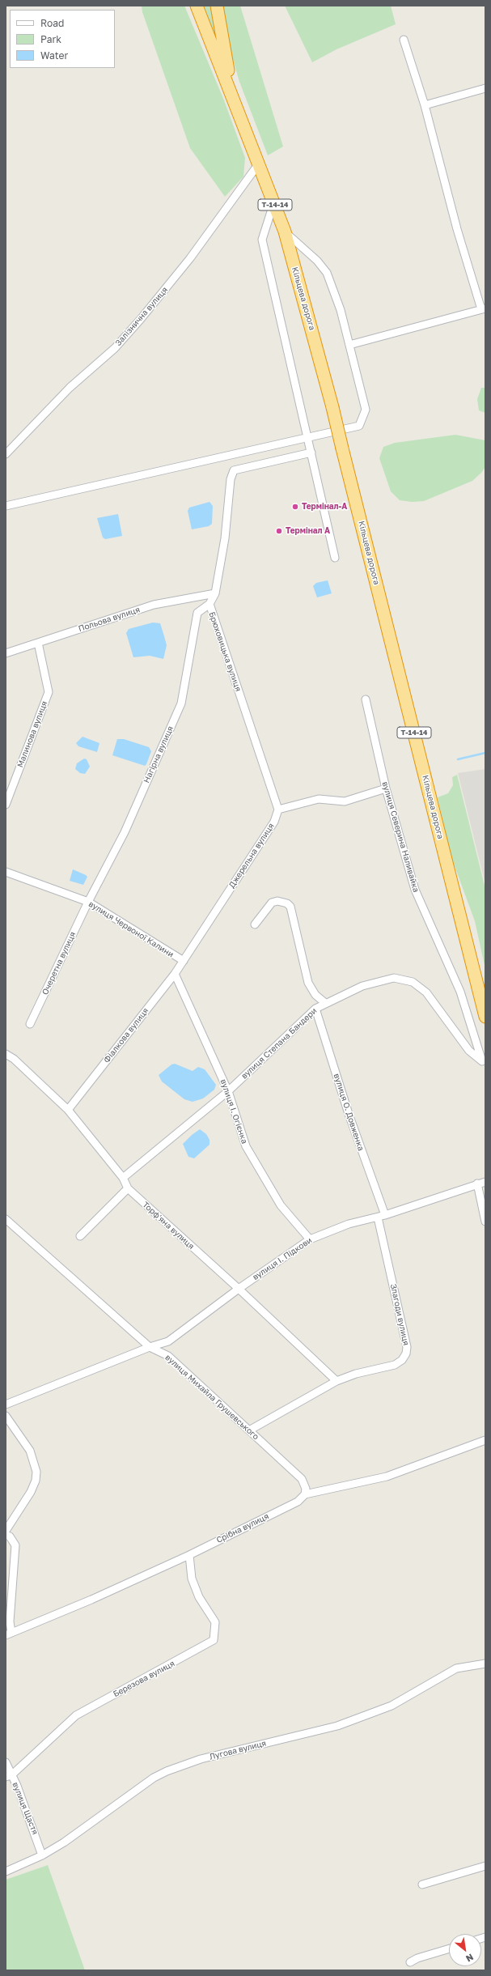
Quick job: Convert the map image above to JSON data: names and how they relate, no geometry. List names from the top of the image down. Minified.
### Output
{"streets":{"highway":["Т-14-14","Кільцева дорога"],"street":["Залізнична вулиця","Польова вулиця","Брюховицька вулиця","Малинова вулиця","Нагірна вулиця","вулиця Северина Наливайка","Джерельна вулиця","вулиця Червоної Калини","Очеретна вулиця","Фіалкова вулиця","вулиця Степана Бандери","вулиця І. Огієнка","вулиця О. Довженка","Торф'яна вулиця","вулиця І. Підкови","Злагоди вулиця","вулиця Михайла Грушевського","Срібна вулиця","Березова вулиця","Лугова вулиця","вулиця Щастя"]},"crossings":[["Т-14-14","Кільцева дорога"],["Кільцева дорога","Залізнична вулиця"],["Польова вулиця","Брюховицька вулиця"],["Польова вулиця","Малинова вулиця"],["Брюховицька вулиця","Нагірна вулиця"],["Брюховицька вулиця","Джерельна вулиця"],["Нагірна вулиця","вулиця Червоної Калини"],["Нагірна вулиця","Очеретна вулиця"],["вулиця Северина Наливайка","вулиця Степана Бандери"],["Джерельна вулиця","вулиця Червоної Калини"],["Джерельна вулиця","Фіалкова вулиця"],["вулиця Червоної Калини","Очеретна вулиця"],["вулиця Червоної Калини","Фіалкова вулиця"],["Фіалкова вулиця","вулиця І. Огієнка"],["Фіалкова вулиця","Торф'яна вулиця"],["вулиця Степана Бандери","вулиця І. Огієнка"],["вулиця Степана Бандери","вулиця О. Довженка"],["вулиця Степана Бандери","Торф'яна вулиця"],["вулиця І. Огієнка","вулиця І. Підкови"],["вулиця О. Довженка","вулиця І. Підкови"],["вулиця О. Довженка","Злагоди вулиця"],["Торф'яна вулиця","вулиця І. Підкови"],["Торф'яна вулиця","Злагоди вулиця"],["вулиця І. Підкови","Злагоди вулиця"],["вулиця І. Підкови","вулиця Михайла Грушевського"],["Злагоди вулиця","вулиця Михайла Грушевського"],["вулиця Михайла Грушевського","Срібна вулиця"],["Срібна вулиця","Березова вулиця"],["Березова вулиця","вулиця Щастя"],["Лугова вулиця","вулиця Щастя"]],"places":["Термінал-А","Термінал А"],"legend":["Road","Park","Water"],"north":"bottom right"}
